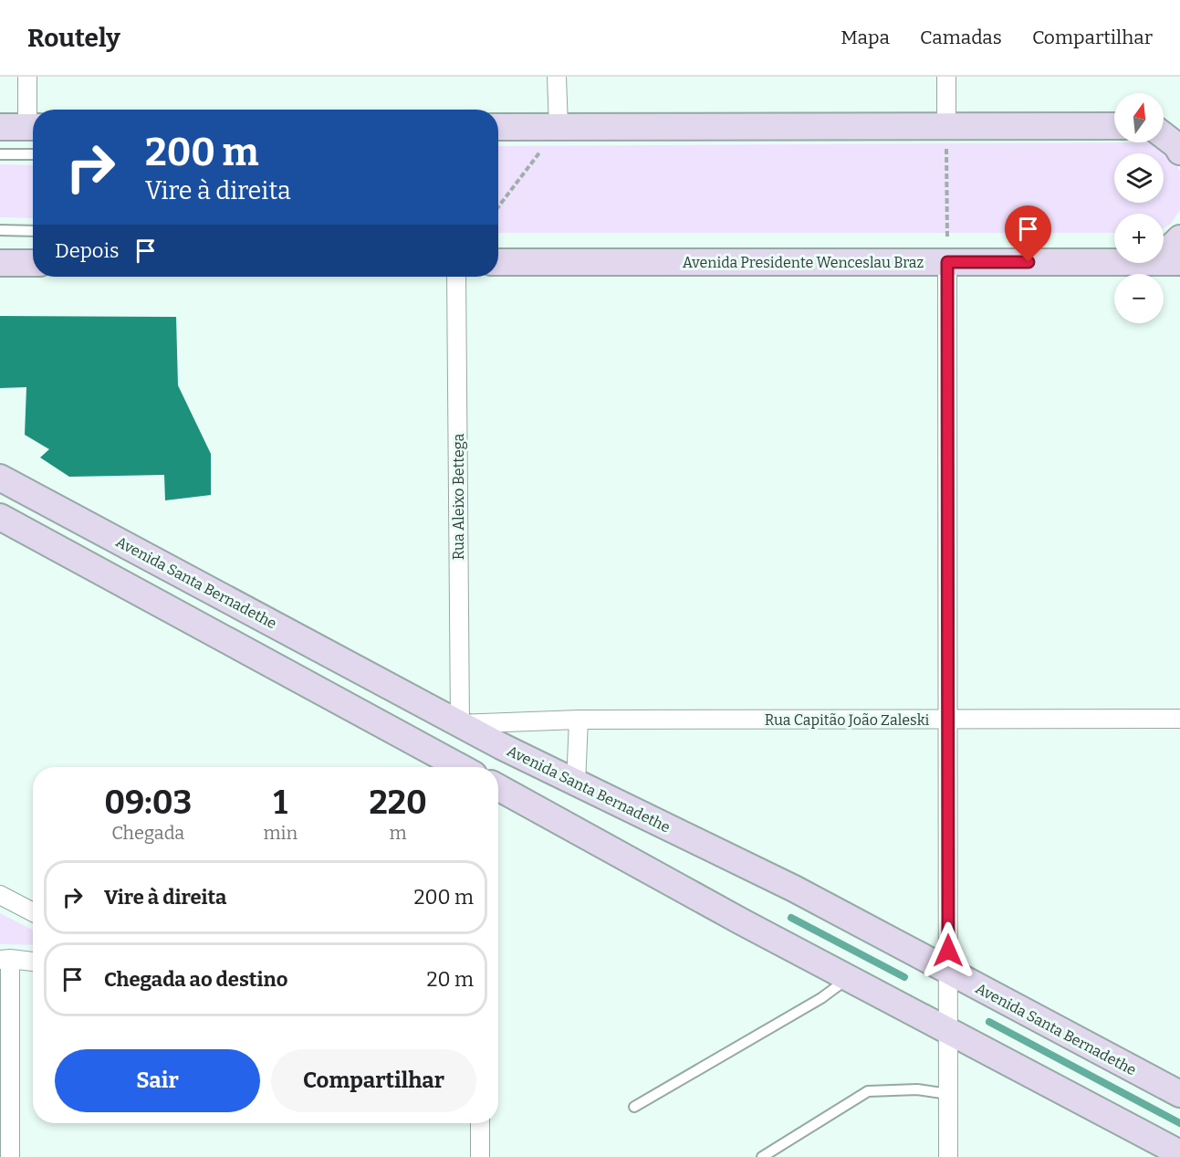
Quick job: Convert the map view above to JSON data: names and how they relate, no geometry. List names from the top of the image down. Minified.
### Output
{"streets":{"main road":["Avenida Presidente Wenceslau Braz","Avenida Santa Bernadethe"],"street":["Rua Aleixo Bettega","Rua Capitão João Zaleski"]},"crossings":[["Rua Aleixo Bettega","Avenida Santa Bernadethe"],["Rua Aleixo Bettega","Rua Capitão João Zaleski"],["Avenida Santa Bernadethe","Rua Capitão João Zaleski"]],"north":"top","page":{"header":"Routely","nav":["Mapa","Camadas","Compartilhar"],"map_buttons":["+","−"],"turn":["200 m","Vire à direita"],"then":"Depois","eta":["09:03","Chegada","1","min","220","m"],"list":[{"name":"Vire à direita","value":"200 m"},{"name":"Chegada ao destino","value":"20 m"}],"buttons":["Sair","Compartilhar"]}}
